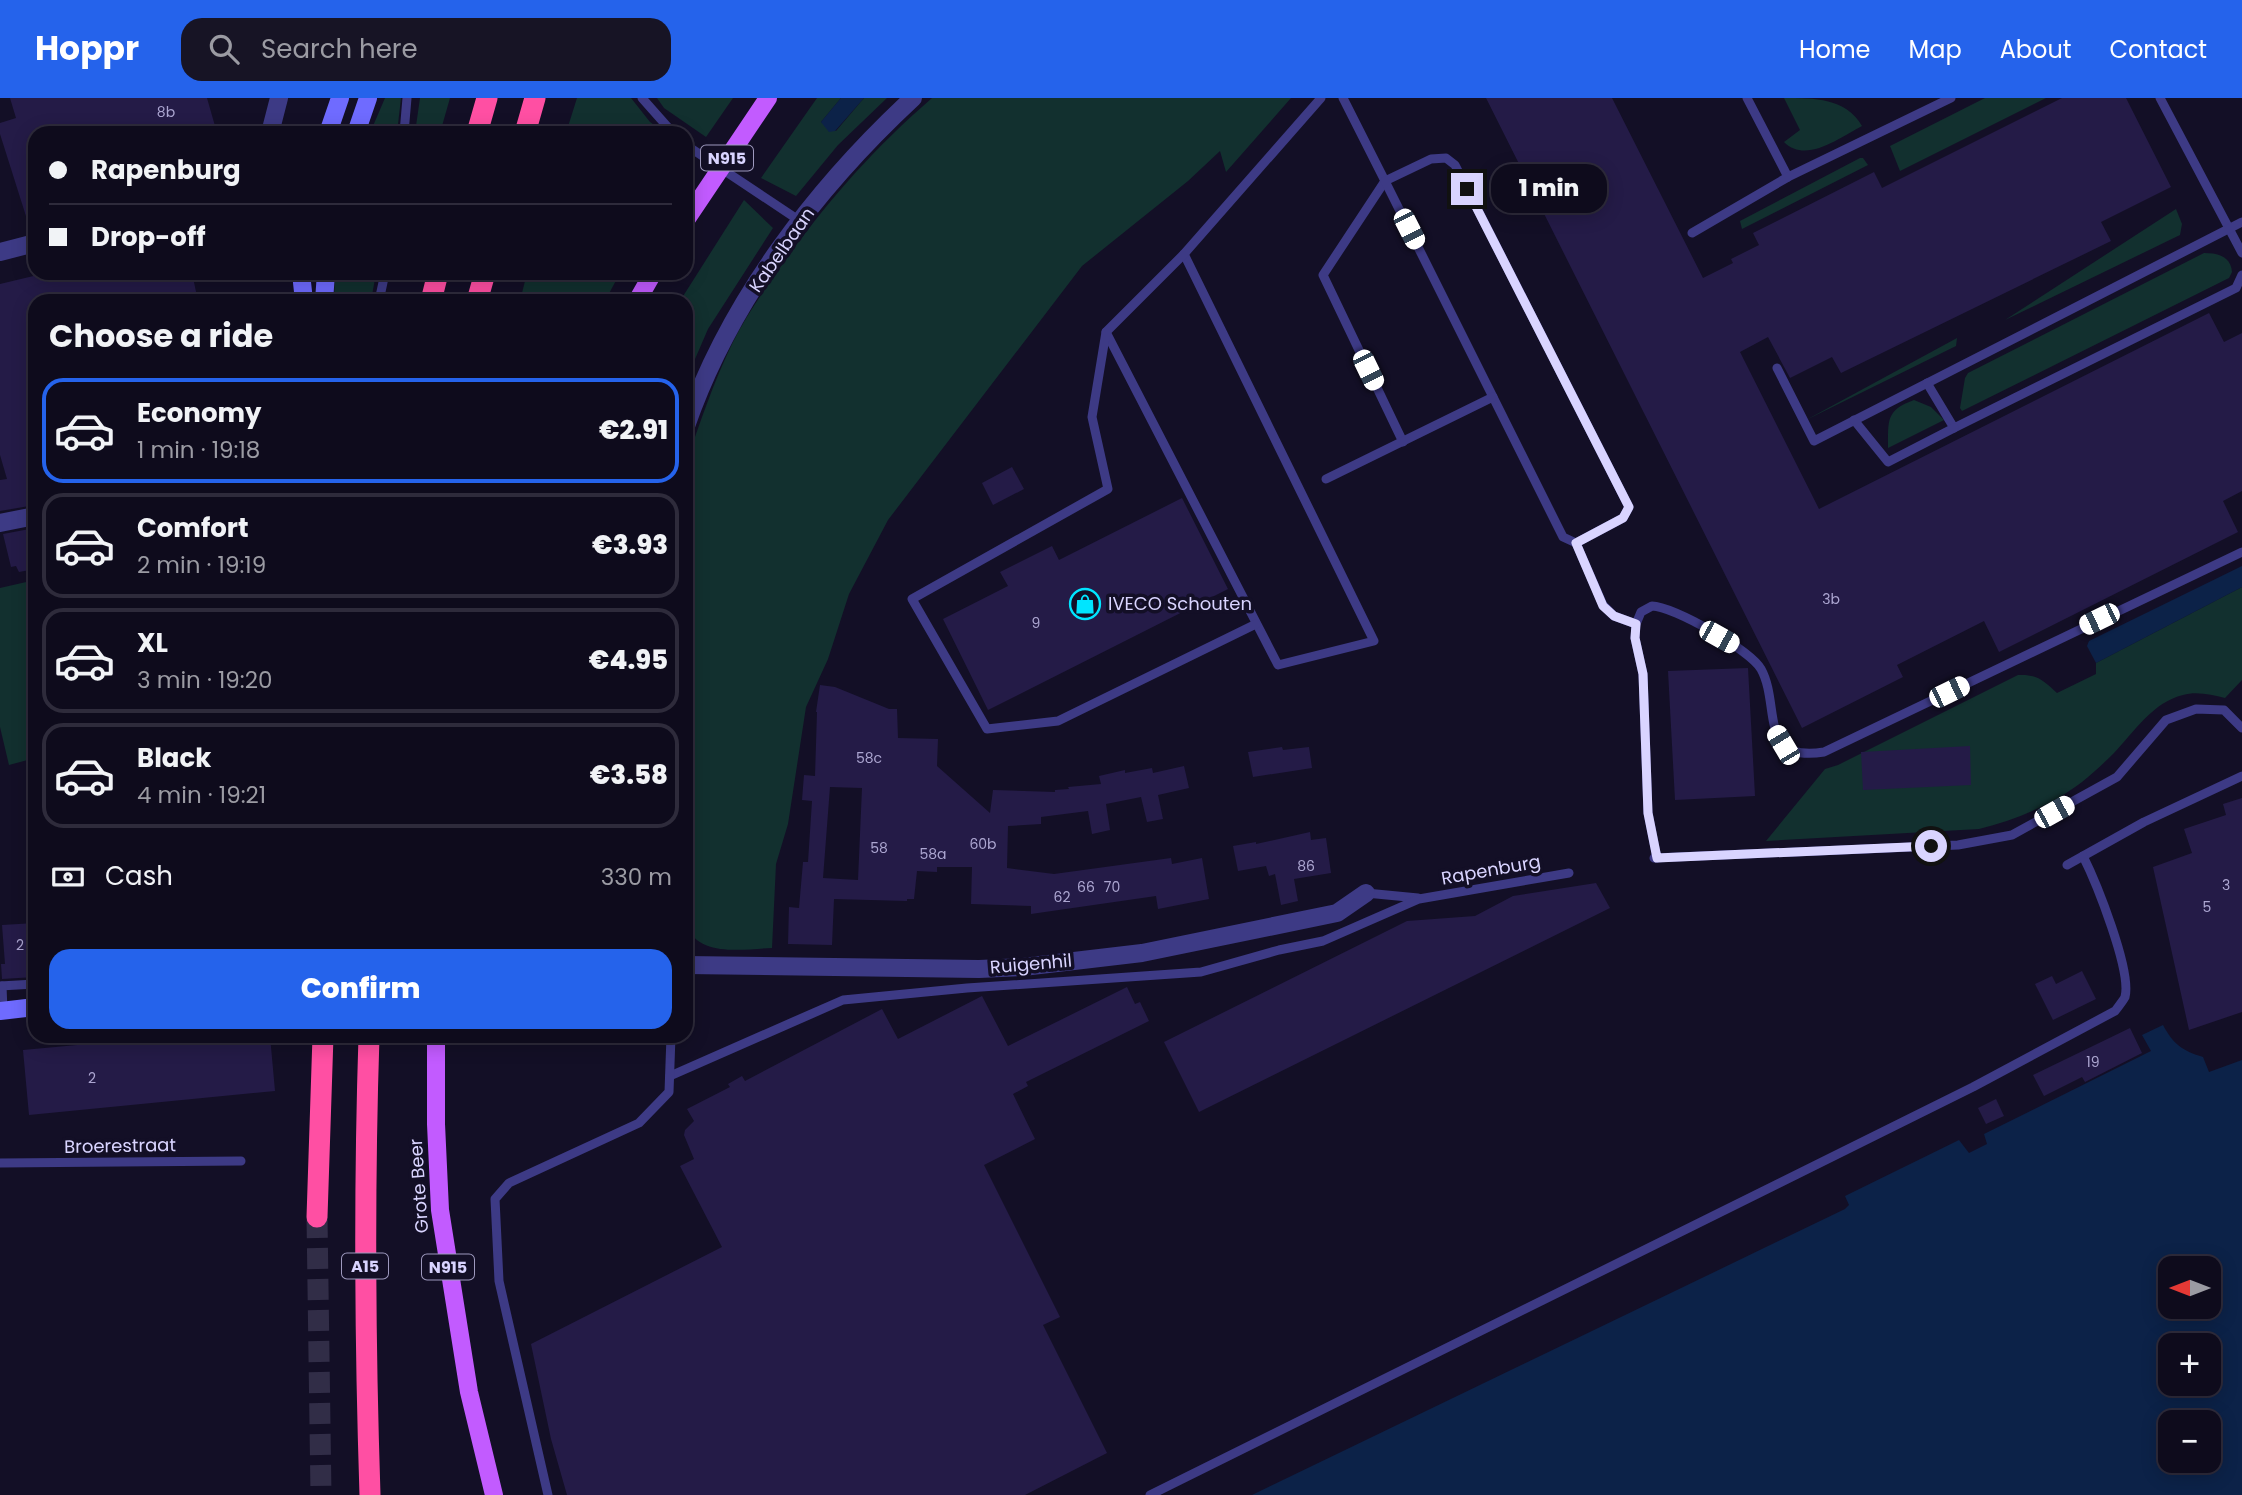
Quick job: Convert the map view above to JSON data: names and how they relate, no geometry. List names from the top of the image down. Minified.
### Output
{"streets":{"highway":["A15"],"main road":["N915","Grote Beer"],"street":["Kabelbaan","Ruigenhil"],"lane":["Rapenburg","Broerestraat"]},"places":{"shop":["IVECO Schouten"]},"house_numbers":["8b","3b","9","58c","60b","58","58a","86","3","66","70","62","5","2","19","2"],"north":"left","page":{"header":"Hoppr","search":"Search here","nav":["Home","Map","About","Contact"],"banner":["Rapenburg","Drop-off"],"bubble":"1 min","heading":"Choose a ride","list":[{"name":"Economy","note":"1 min · 19:18","value":"€2.91"},{"name":"Comfort","note":"2 min · 19:19","value":"€3.93"},{"name":"XL","note":"3 min · 19:20","value":"€4.95"},{"name":"Black","note":"4 min · 19:21","value":"€3.58"}],"pay":["Cash","330 m"],"buttons":"Confirm","map_buttons":["+","−"]}}
